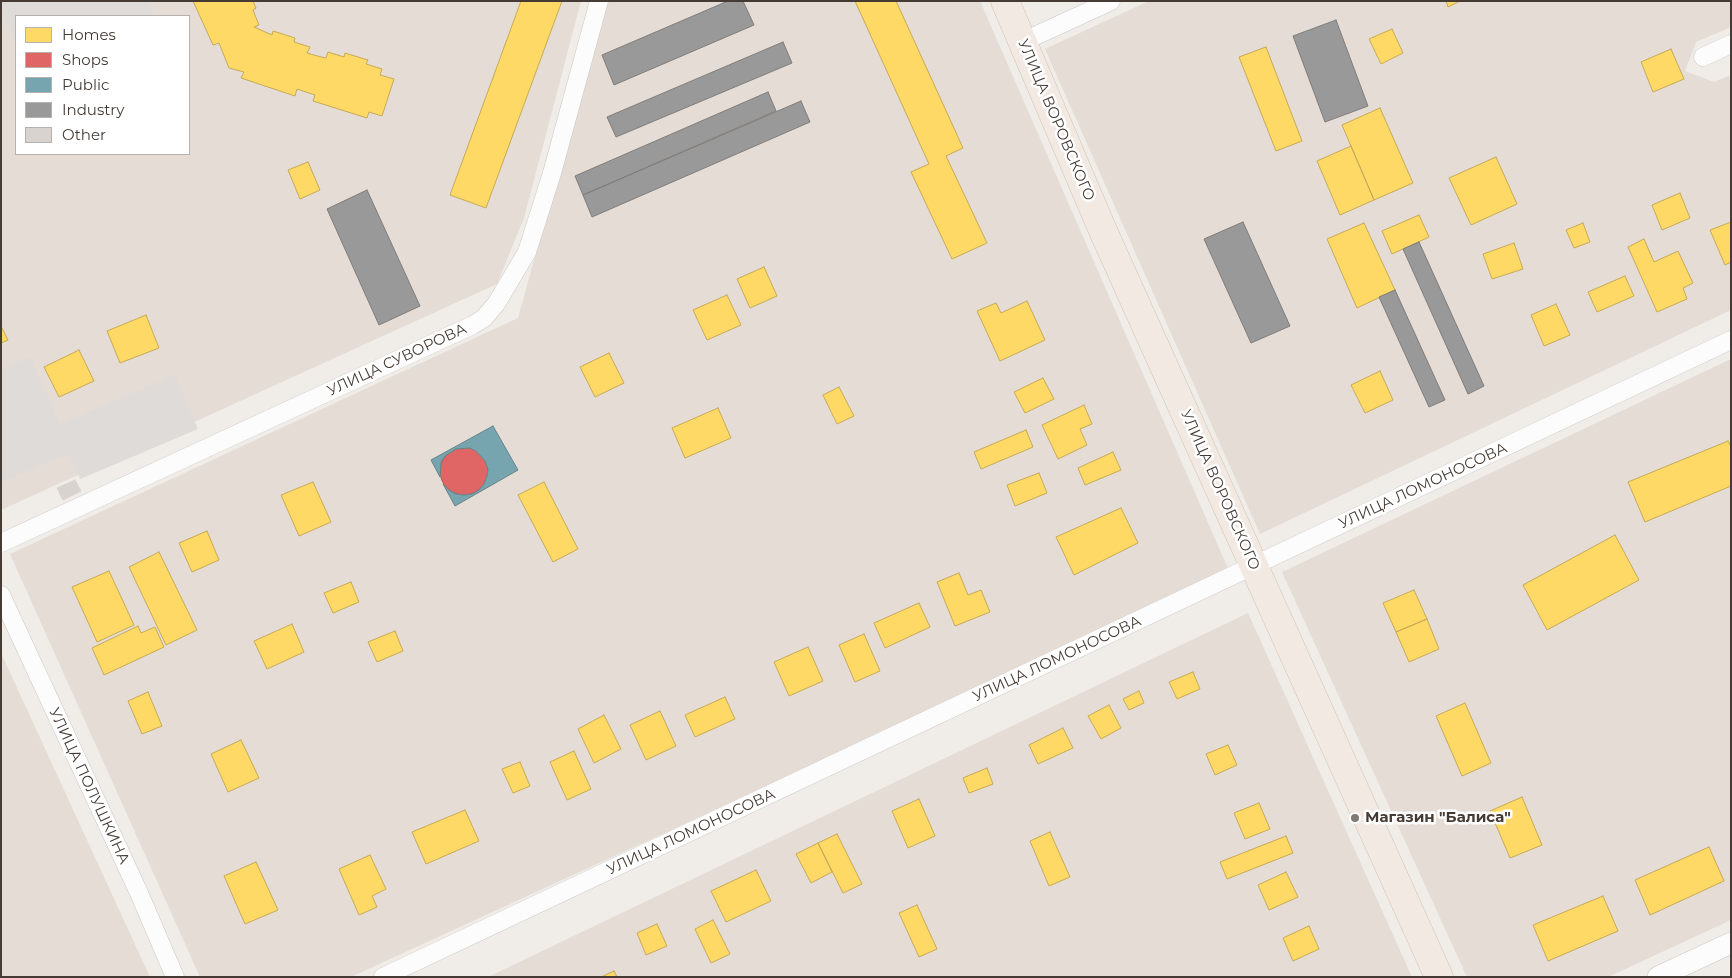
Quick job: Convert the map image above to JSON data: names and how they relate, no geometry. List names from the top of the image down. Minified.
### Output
{"streets":{"main road":["УЛИЦА ВОРОВСКОГО"],"street":["УЛИЦА СУВОРОВА","УЛИЦА ЛОМОНОСОВА","УЛИЦА ПОЛУШКИНА"]},"crossings":[["УЛИЦА ВОРОВСКОГО","УЛИЦА ЛОМОНОСОВА"]],"places":["Магазин \"Балиса\""],"legend":["Homes","Shops","Public","Industry","Other"]}
